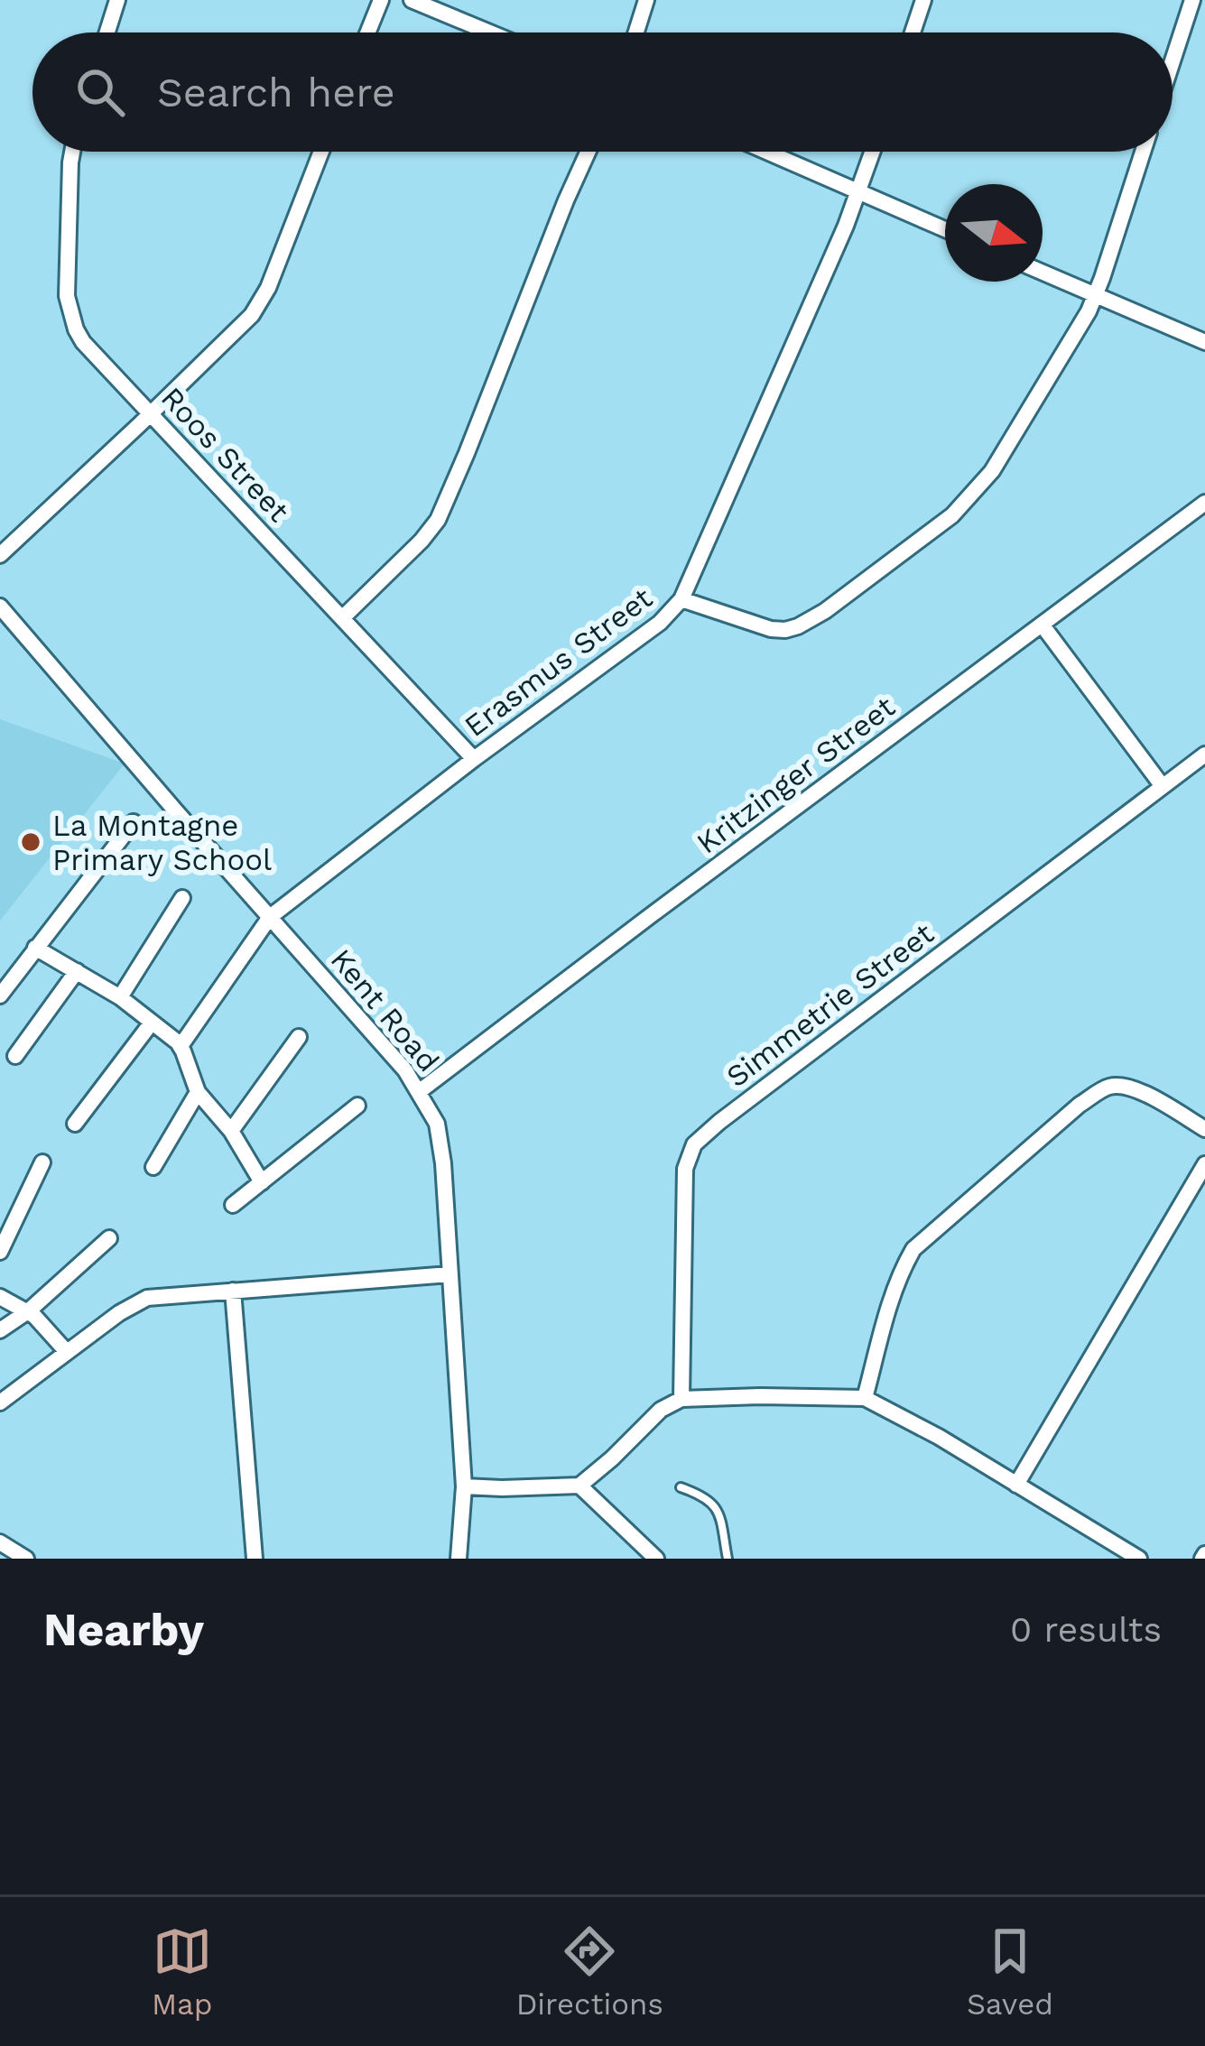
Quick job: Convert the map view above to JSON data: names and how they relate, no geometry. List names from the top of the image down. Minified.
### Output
{"streets":{"street":["Roos Street","Erasmus Street","Kritzinger Street","Simmetrie Street","Kent Road"]},"crossings":[["Roos Street","Erasmus Street"],["Erasmus Street","Kent Road"],["Kritzinger Street","Kent Road"]],"places":["La Montagne Primary School"],"north":"right","page":{"search":"Search here","heading":["Nearby","0 results"],"nav":["Map","Directions","Saved"]}}
